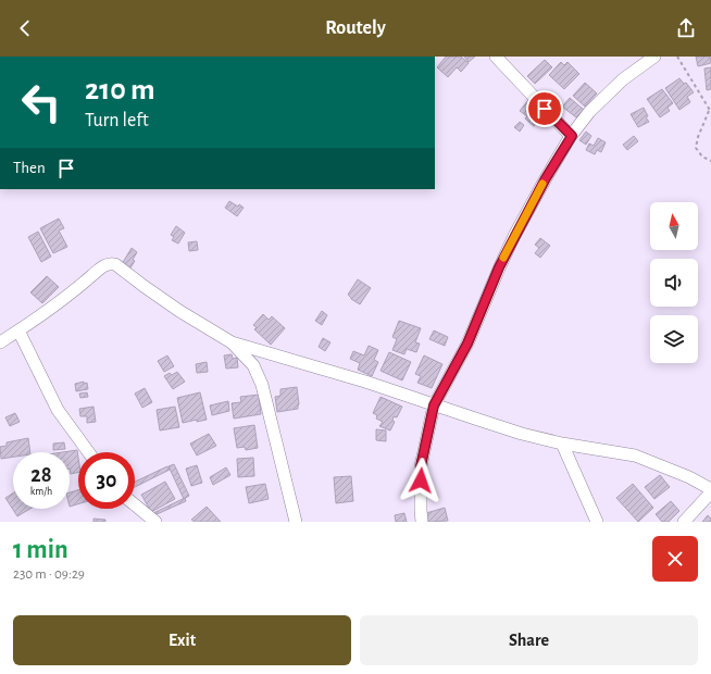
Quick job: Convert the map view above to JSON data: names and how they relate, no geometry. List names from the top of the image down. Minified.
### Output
{"north":"top","page":{"header":"Routely","turn":["210 m","Turn left"],"then":"Then","speed":"28 km/h","limit":"30","heading":["1 min","230 m · 09:29"],"buttons":["Exit","Share"]}}
